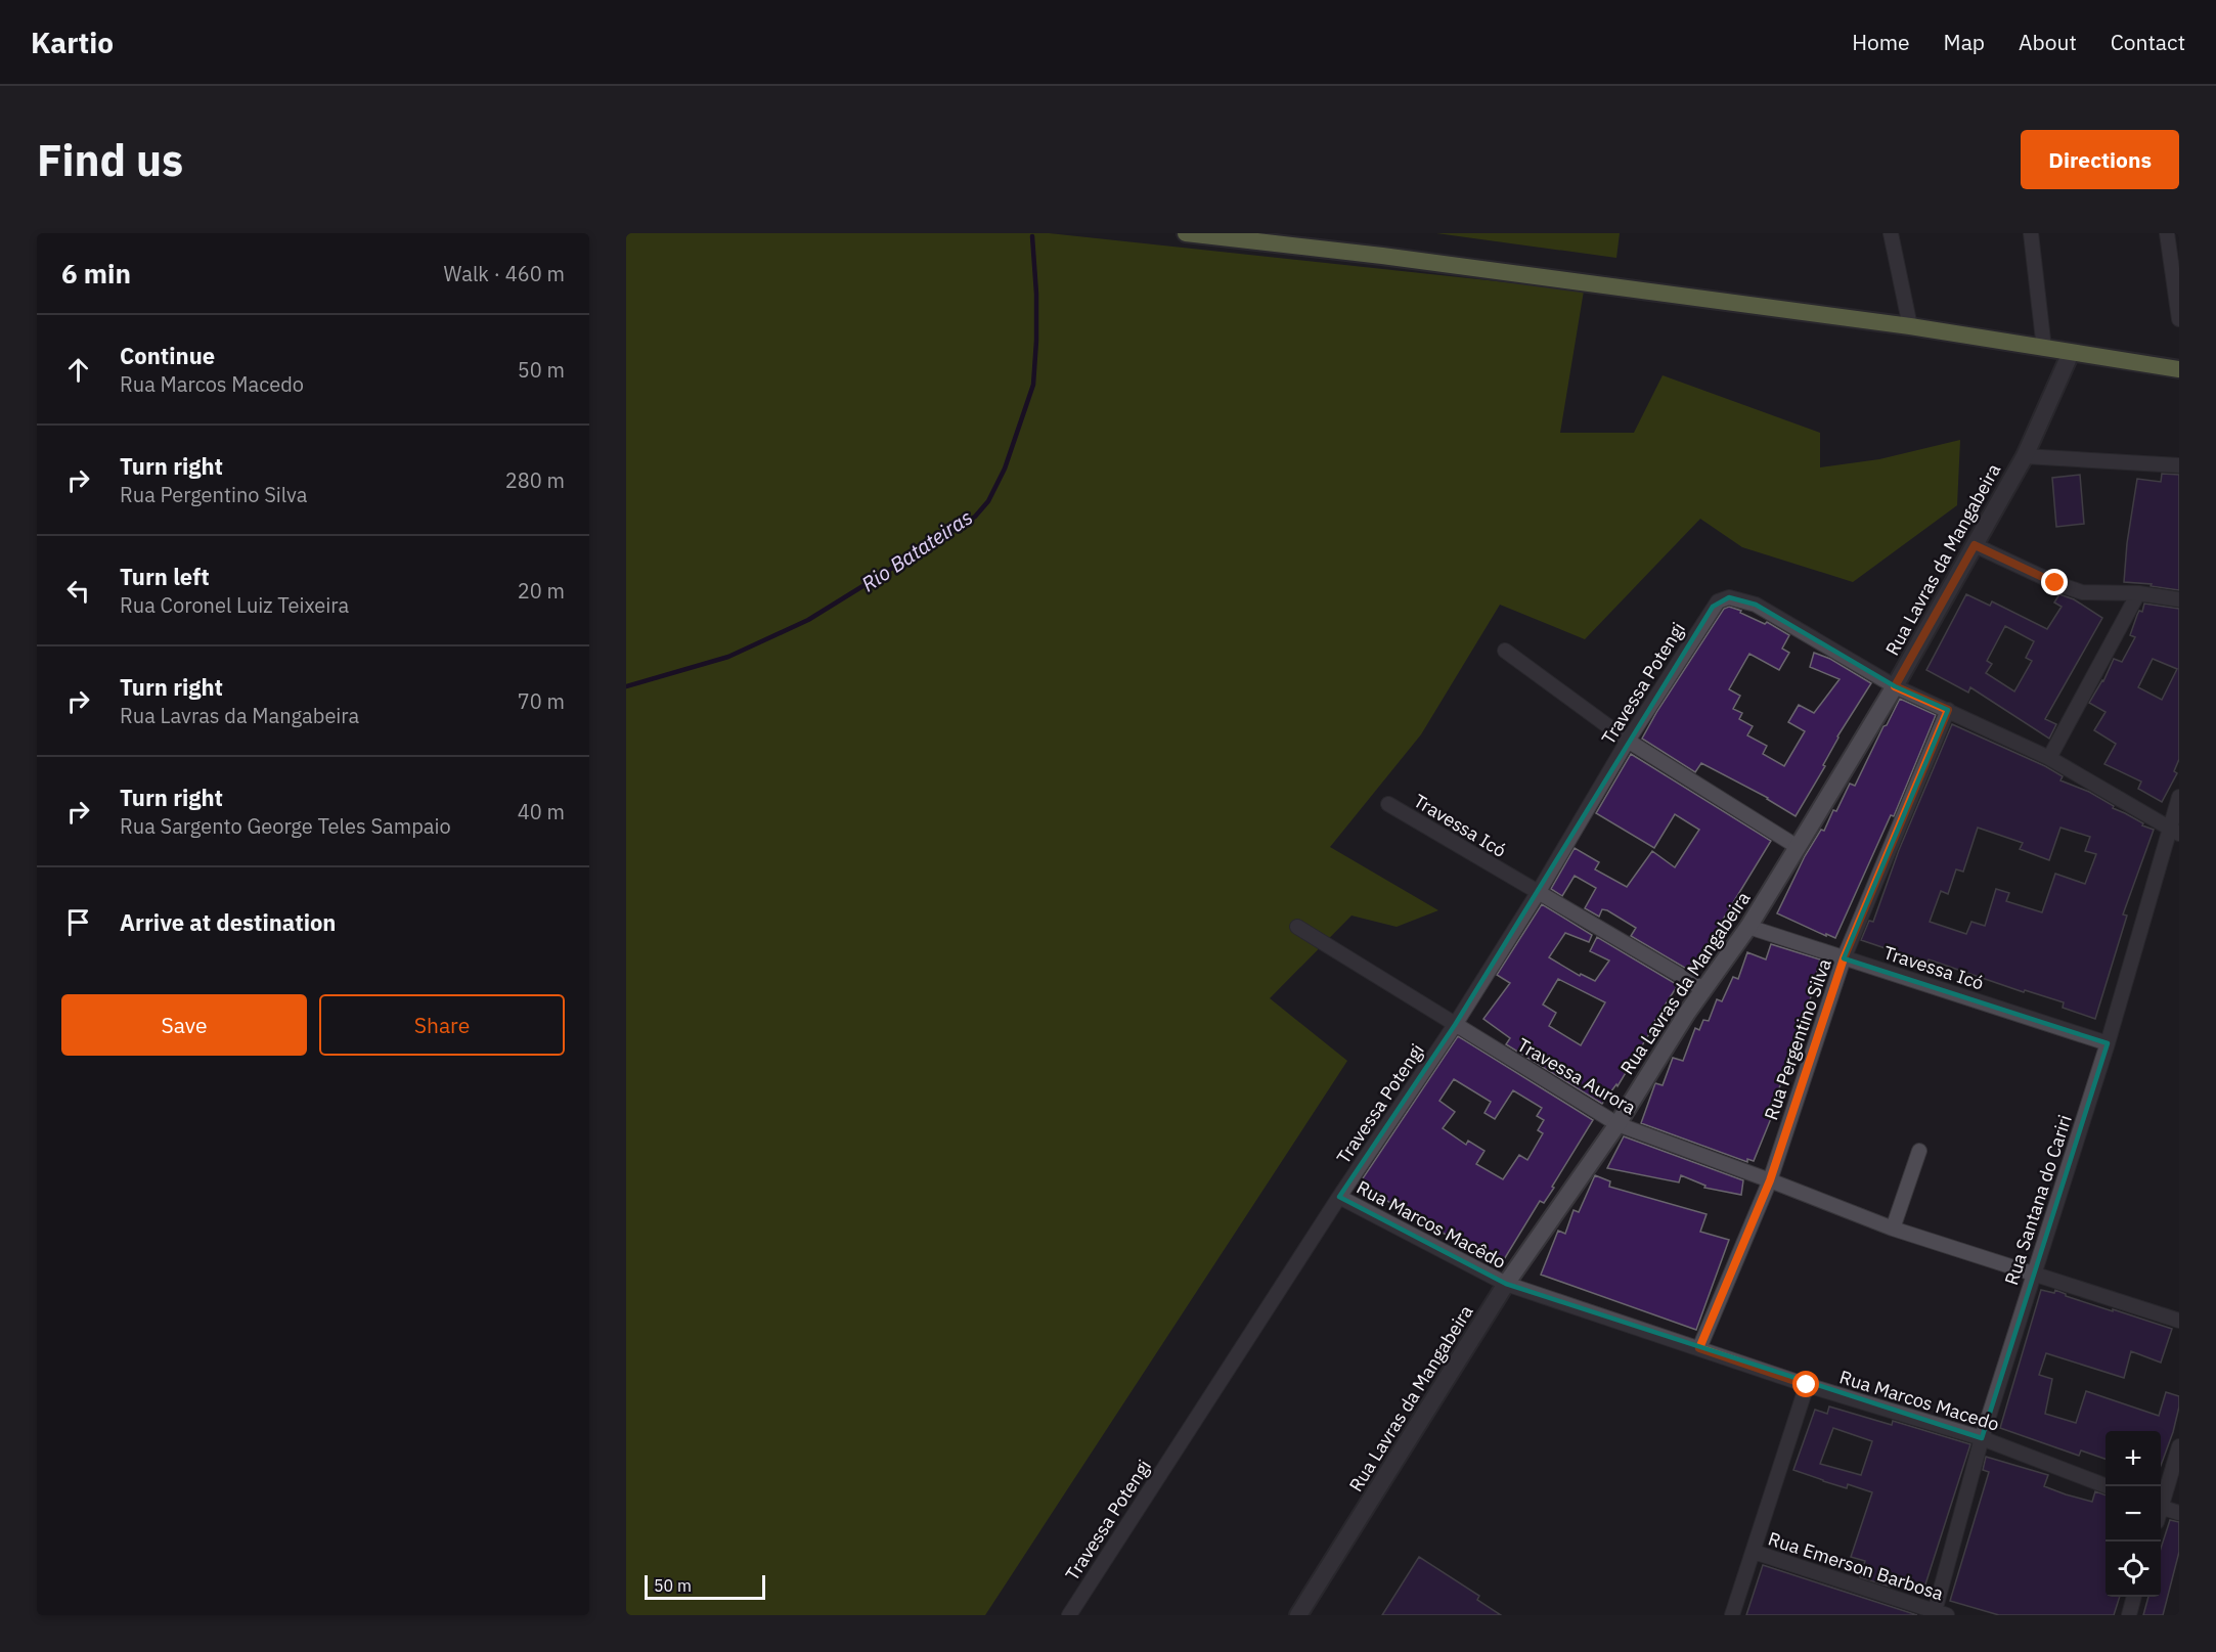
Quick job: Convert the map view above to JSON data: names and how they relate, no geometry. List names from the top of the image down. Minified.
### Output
{"streets":{"street":["Rua Lavras da Mangabeira","Travessa Potengi","Travessa Icó","Rua Pergentino Silva","Travessa Aurora","Rua Santana do Cariri","Rua Marcos Macêdo","Rua Marcos Macedo","Rua Emerson Barbosa"]},"crossings":[["Rua Lavras da Mangabeira","Travessa Potengi"],["Rua Lavras da Mangabeira","Travessa Icó"],["Rua Lavras da Mangabeira","Travessa Aurora"],["Rua Lavras da Mangabeira","Rua Marcos Macêdo"],["Rua Lavras da Mangabeira","Rua Marcos Macedo"],["Travessa Potengi","Travessa Icó"],["Travessa Potengi","Travessa Aurora"],["Travessa Potengi","Rua Marcos Macêdo"],["Travessa Icó","Rua Pergentino Silva"],["Travessa Icó","Rua Santana do Cariri"],["Rua Pergentino Silva","Travessa Aurora"],["Rua Pergentino Silva","Rua Marcos Macedo"],["Travessa Aurora","Rua Santana do Cariri"],["Rua Santana do Cariri","Rua Marcos Macedo"],["Rua Santana do Cariri","Rua Emerson Barbosa"],["Rua Marcos Macêdo","Rua Marcos Macedo"]],"water":["Rio Batateiras"],"scale_bar":"50 m","page":{"header":"Kartio","nav":["Home","Map","About","Contact"],"buttons":["Directions",["Save","Share"]],"title":"Find us","heading":["6 min","Walk · 460 m"],"list":[["Continue","Rua Marcos Macedo","50 m"],["Turn right","Rua Pergentino Silva","280 m"],["Turn left","Rua Coronel Luiz Teixeira","20 m"],["Turn right","Rua Lavras da Mangabeira","70 m"],["Turn right","Rua Sargento George Teles Sampaio","40 m"],"Arrive at destination"],"map_buttons":["+","−"],"scale":"50 m"}}
